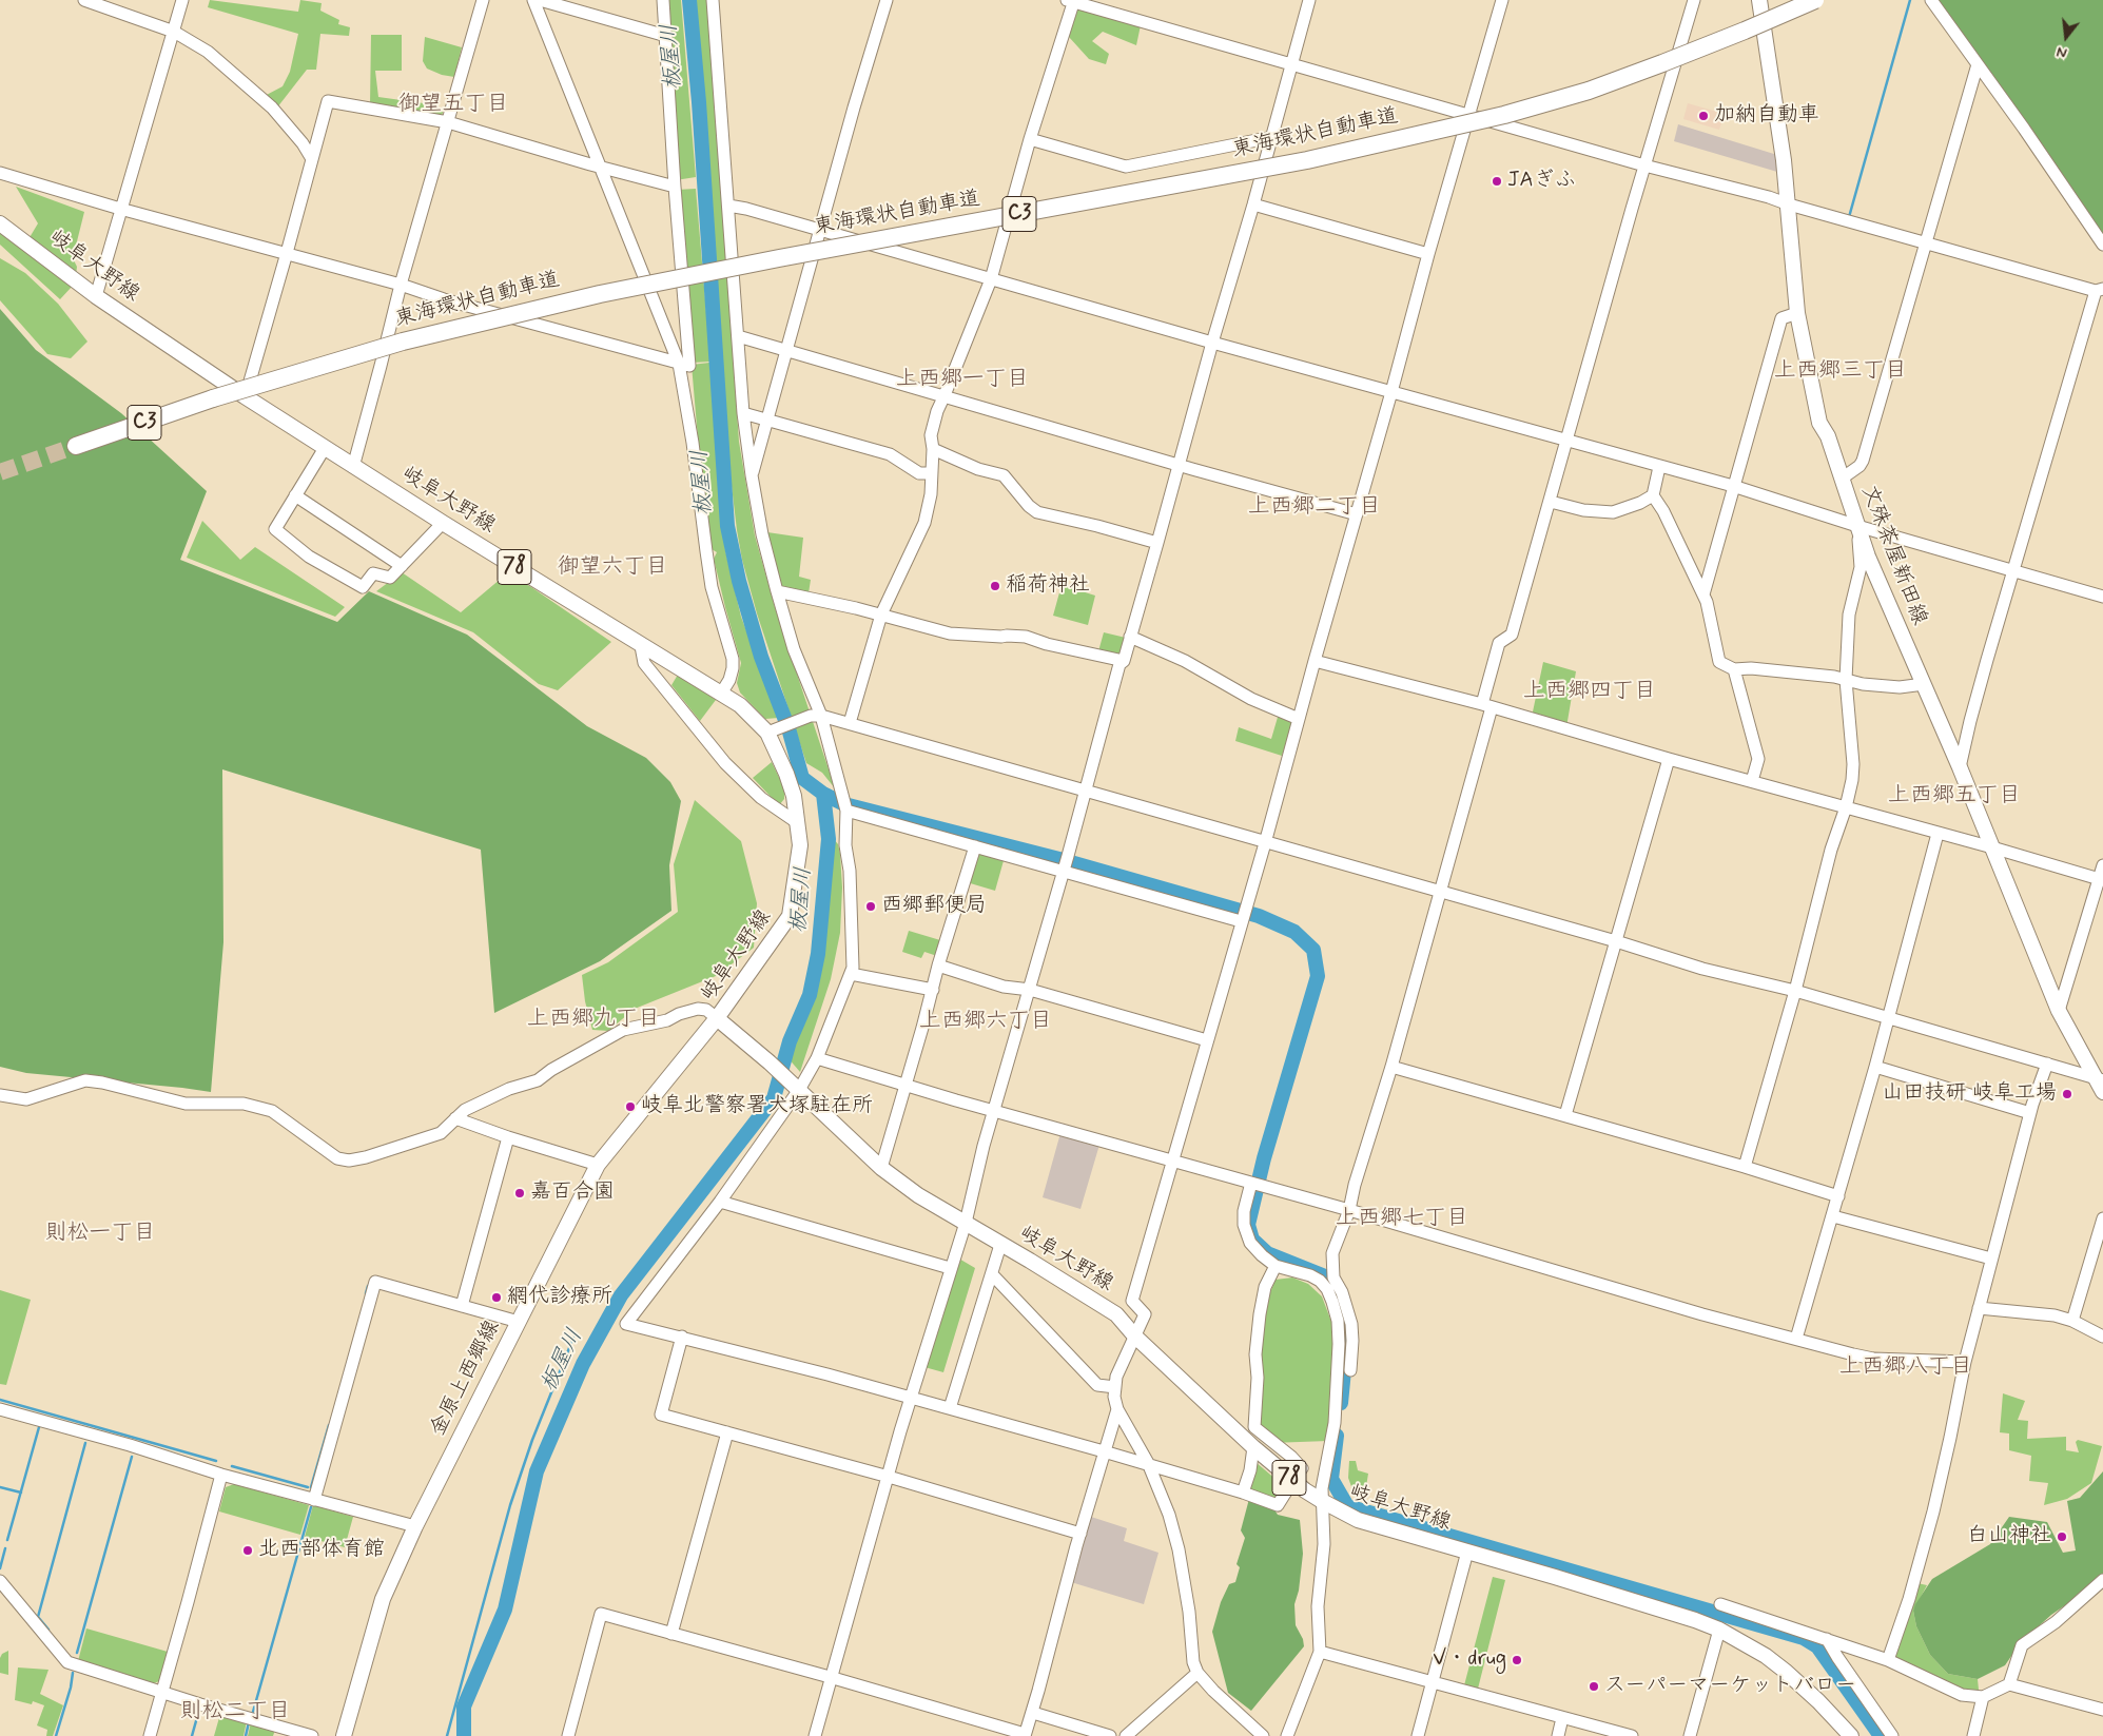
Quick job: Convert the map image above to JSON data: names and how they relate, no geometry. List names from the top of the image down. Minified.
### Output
{"streets":{"highway":["東海環状自動車道","C3"],"main road":["岐阜大野線","文殊茶屋新田線","78","金原上西郷線"]},"crossings":[["岐阜大野線","金原上西郷線"]],"districts":["御望五丁目","上西郷三丁目","上西郷一丁目","上西郷二丁目","御望六丁目","上西郷四丁目","上西郷五丁目","上西郷九丁目","上西郷六丁目","上西郷七丁目","則松一丁目","上西郷八丁目","則松二丁目"],"water":["板屋川"],"places":["加納自動車","JAぎふ","稲荷神社","西郷郵便局","山田技研 岐阜工場","岐阜北警察署犬塚駐在所","嘉百合園","網代診療所","白山神社","北西部体育館","V・drug","スーパーマーケットバロー"],"north":"bottom"}
